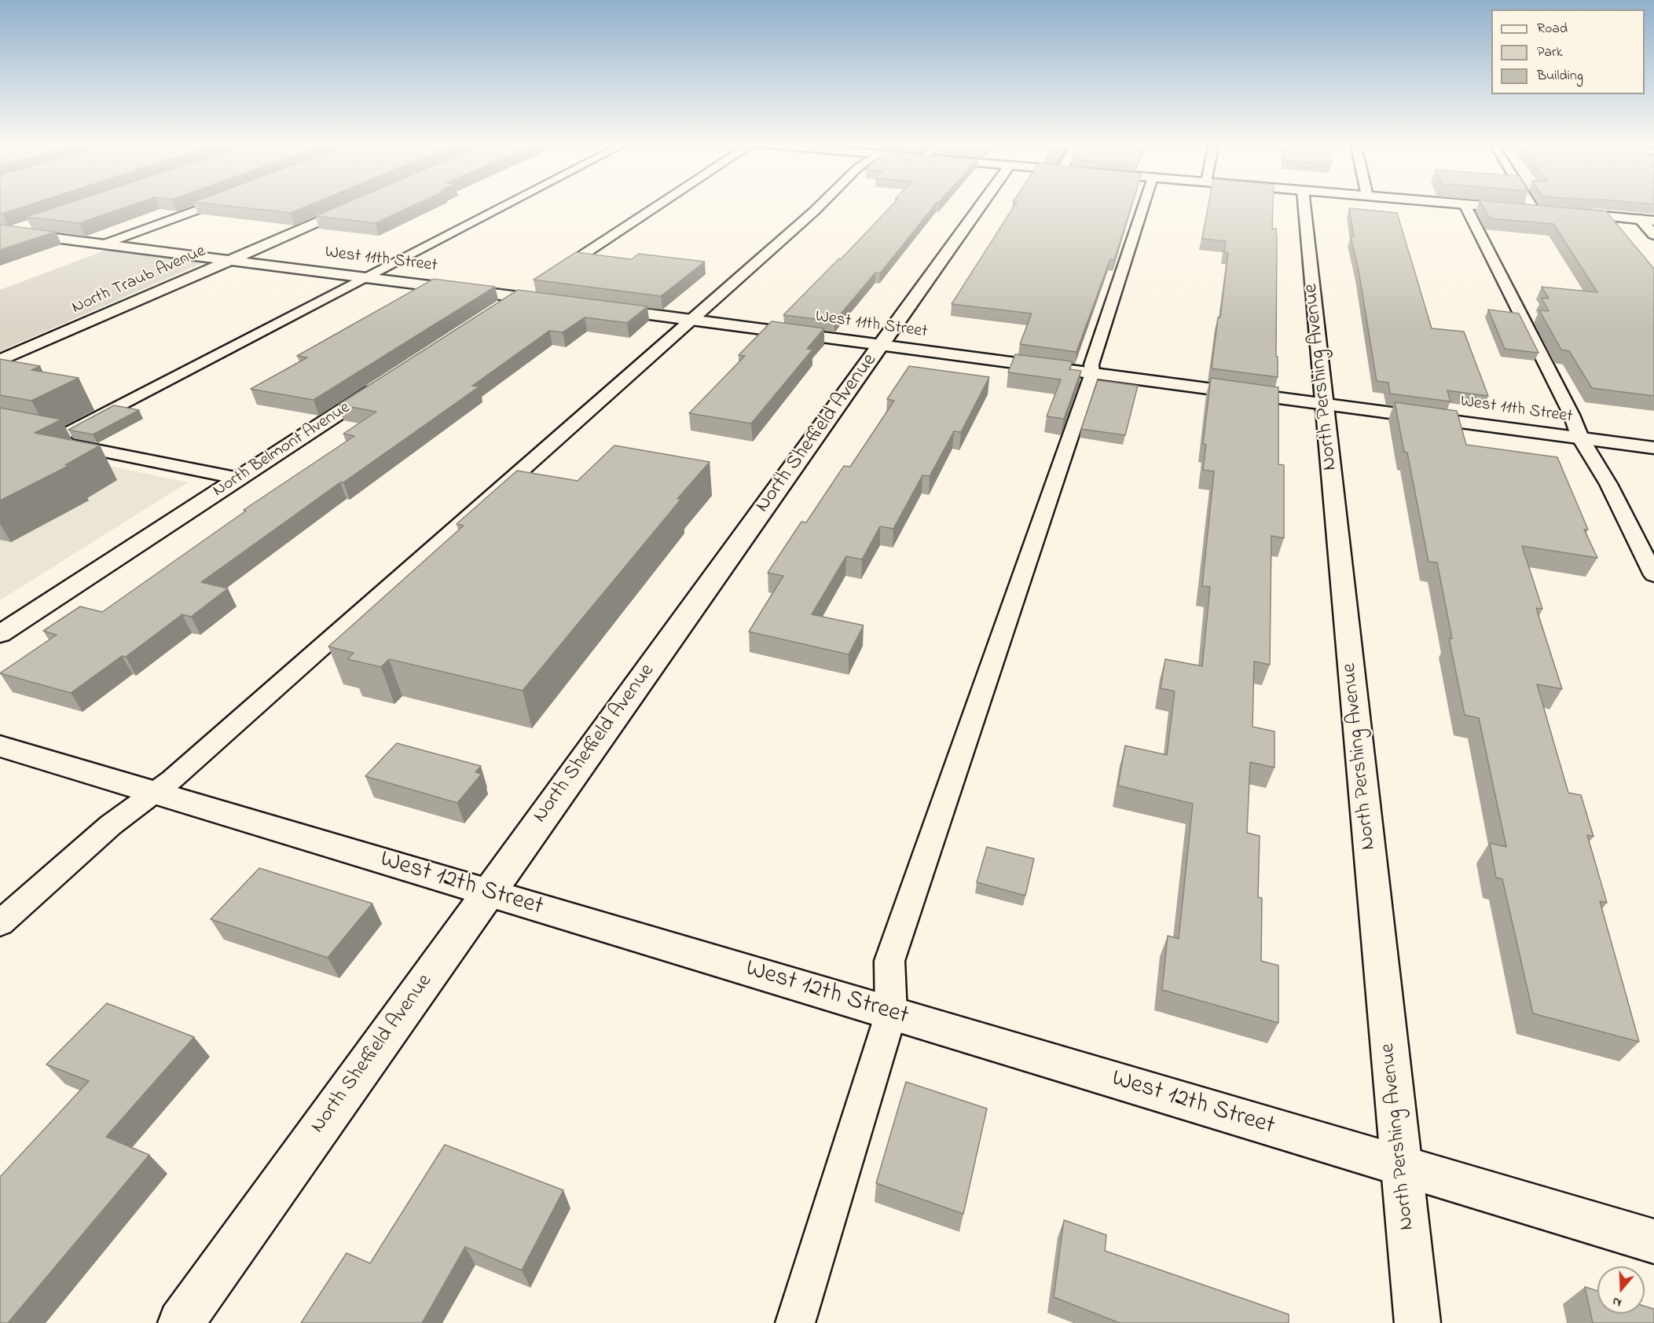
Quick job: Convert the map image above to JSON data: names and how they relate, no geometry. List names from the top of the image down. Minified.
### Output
{"streets":{"street":["West 11th Street","North Traub Avenue","North Pershing Avenue","North Sheffield Avenue","North Belmont Avenue","West 12th Street"]},"crossings":[["West 11th Street","North Traub Avenue"],["West 11th Street","North Pershing Avenue"],["West 11th Street","North Sheffield Avenue"],["North Pershing Avenue","West 12th Street"],["North Sheffield Avenue","West 12th Street"]],"legend":["Road","Park","Building"],"north":"bottom"}
